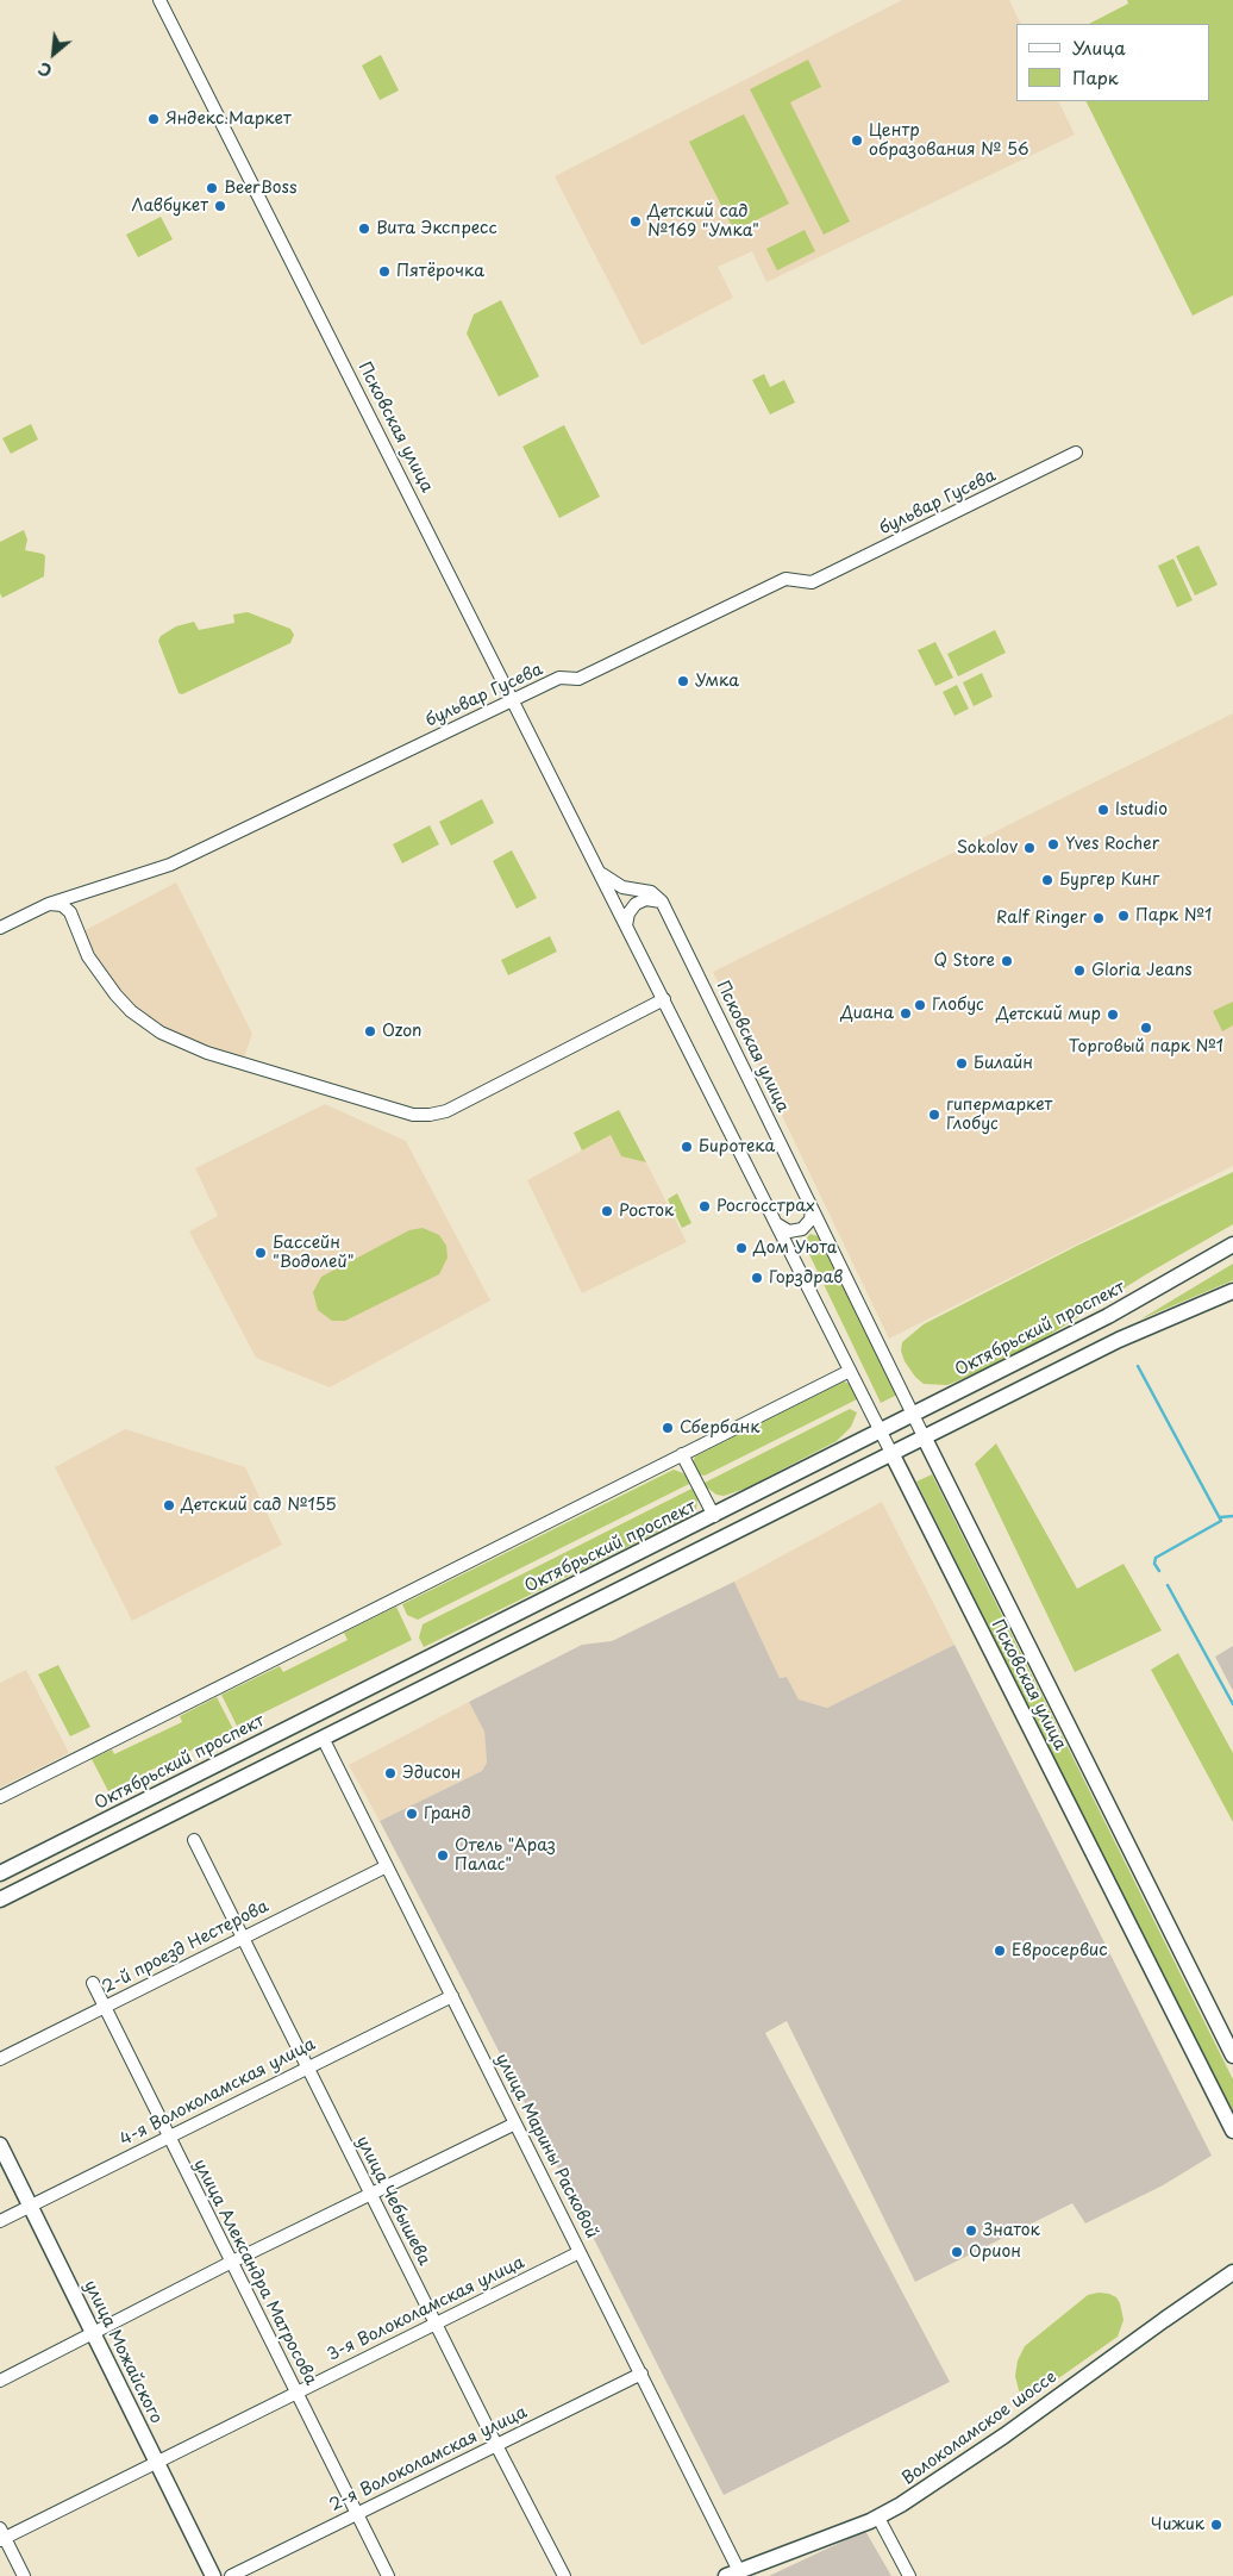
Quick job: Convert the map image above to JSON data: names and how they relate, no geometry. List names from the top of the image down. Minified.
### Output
{"streets":{"main road":["Псковская улица","Октябрьский проспект","улица Можайского","Волоколамское шоссе"],"street":["бульвар Гусева","2-й проезд Нестерова","4-я Волоколамская улица","улица Марины Расковой","улица Чебышева","улица Александра Матросова","3-я Волоколамская улица","2-я Волоколамская улица"]},"crossings":[["Псковская улица","бульвар Гусева"],["Псковская улица","Октябрьский проспект"],["2-й проезд Нестерова","улица Марины Расковой"],["2-й проезд Нестерова","улица Чебышева"],["2-й проезд Нестерова","улица Александра Матросова"],["4-я Волоколамская улица","улица Марины Расковой"],["4-я Волоколамская улица","улица Чебышева"],["4-я Волоколамская улица","улица Александра Матросова"],["4-я Волоколамская улица","улица Можайского"],["улица Марины Расковой","3-я Волоколамская улица"],["улица Марины Расковой","Волоколамское шоссе"],["улица Марины Расковой","2-я Волоколамская улица"],["улица Чебышева","3-я Волоколамская улица"],["улица Чебышева","2-я Волоколамская улица"],["улица Александра Матросова","3-я Волоколамская улица"],["улица Александра Матросова","2-я Волоколамская улица"],["3-я Волоколамская улица","улица Можайского"]],"places":["Яндекс.Маркет","Центр образования № 56","BeerBoss","Лавбукет","Детский сад №169 \"Умка\"","Вита Экспресс","Пятёрочка","Умка","Istudio","Yves Rocher","Sokolov","Бургер Кинг","Парк №1","Ralf Ringer","Q Store","Gloria Jeans","Глобус","Диана","Детский мир","Торговый парк №1","Ozon","Билайн","гипермаркет Глобус","Биротека","Росгосстрах","Росток","Дом Уюта","Бассейн \"Водолей\"","Горздрав","Сбербанк","Детский сад №155","Эдисон","Гранд","Отель \"Араз Палас\"","Евросервис","Знаток","Орион","Чижик"],"legend":["Улица","Парк"],"north":"bottom left"}
